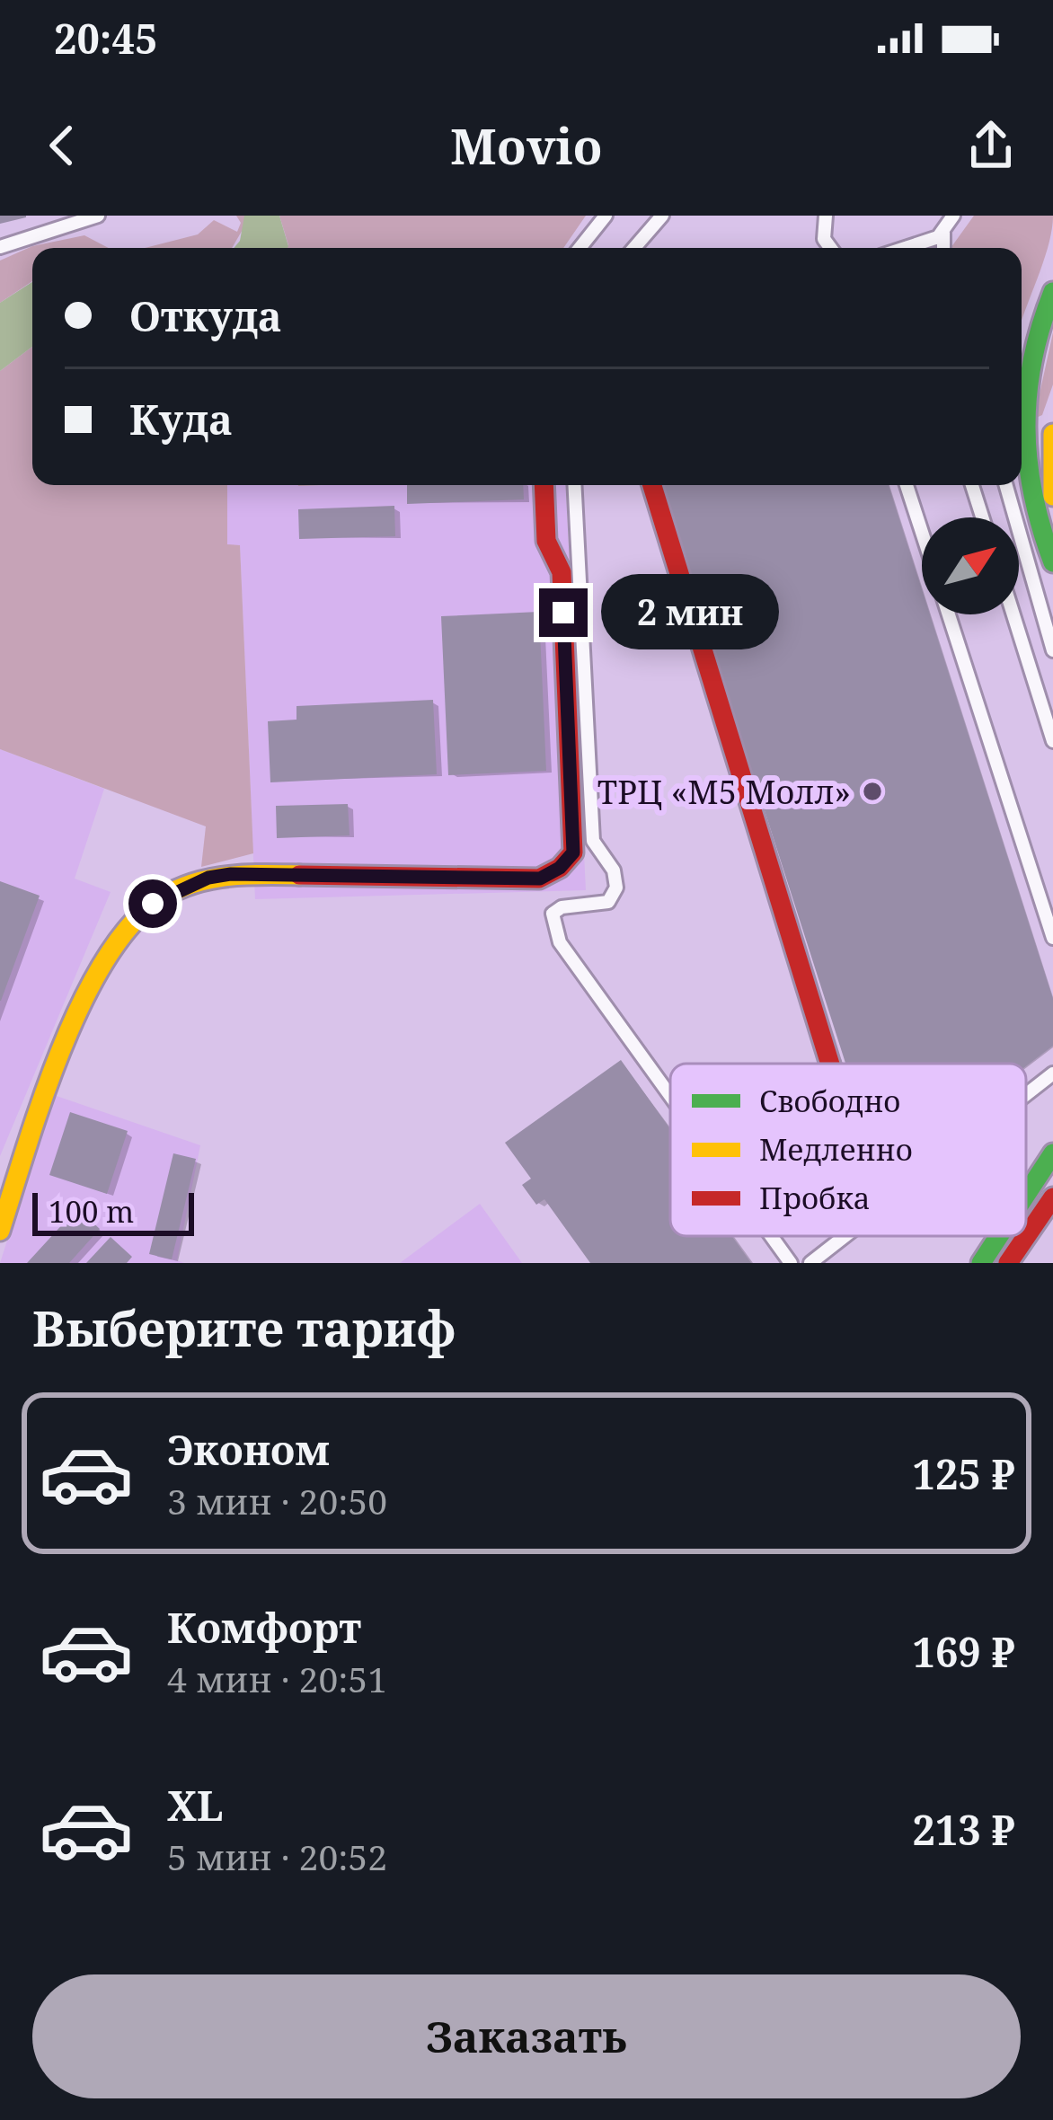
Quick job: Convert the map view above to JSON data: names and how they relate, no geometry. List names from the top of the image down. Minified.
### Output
{"places":["ТРЦ «М5 Молл»"],"legend":["Свободно","Медленно","Пробка"],"scale_bar":"100 m","north":"top right","page":{"status":"20:45","header":"Movio","banner":["Откуда","Куда"],"bubble":"2 мин","scale":"100 m","heading":"Выберите тариф","list":[{"name":"Эконом","note":"3 мин · 20:50","value":"125 ₽"},{"name":"Комфорт","note":"4 мин · 20:51","value":"169 ₽"},{"name":"XL","note":"5 мин · 20:52","value":"213 ₽"}],"buttons":"Заказать"}}
